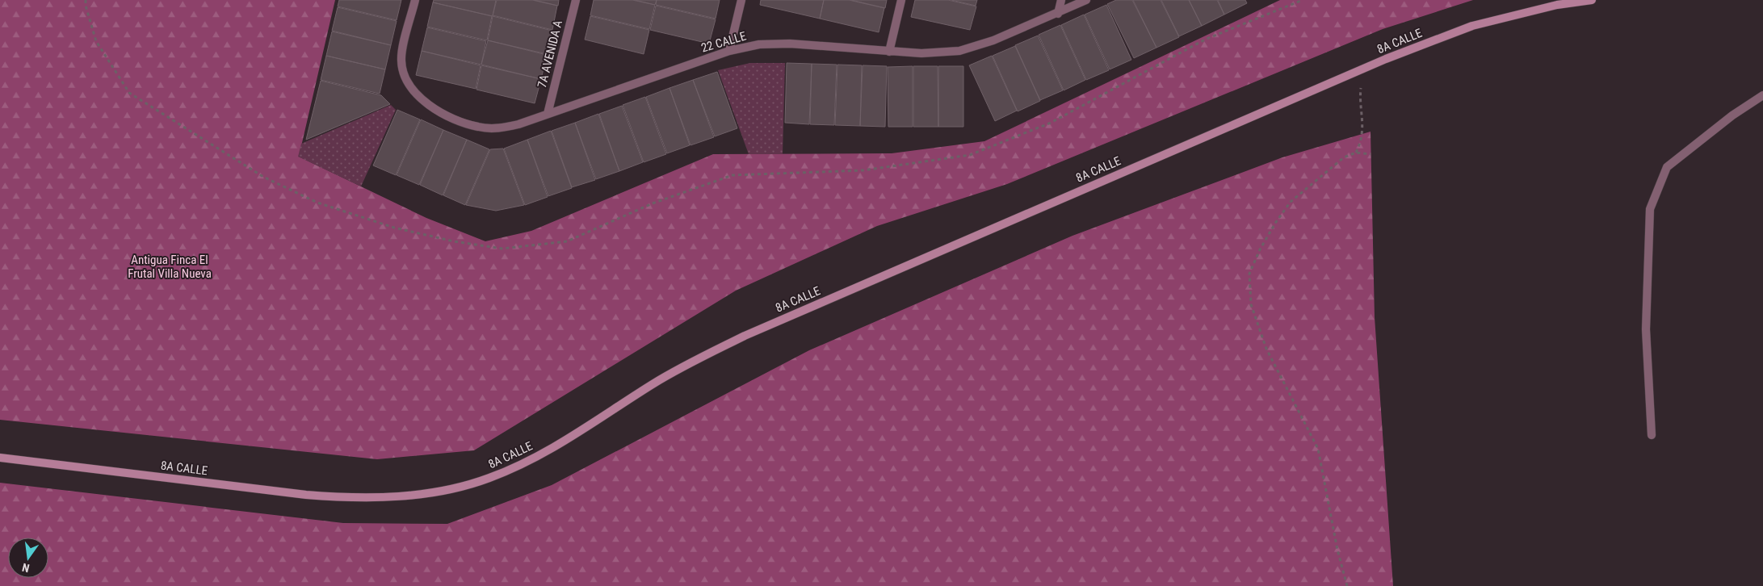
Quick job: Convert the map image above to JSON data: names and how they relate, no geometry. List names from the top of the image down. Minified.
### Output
{"streets":{"main road":["8A CALLE"],"street":["22 CALLE","7A AVENIDA A"]},"crossings":[["22 CALLE","7A AVENIDA A"]],"parks":["Antigua Finca El Frutal Villa Nueva"],"north":"bottom"}
